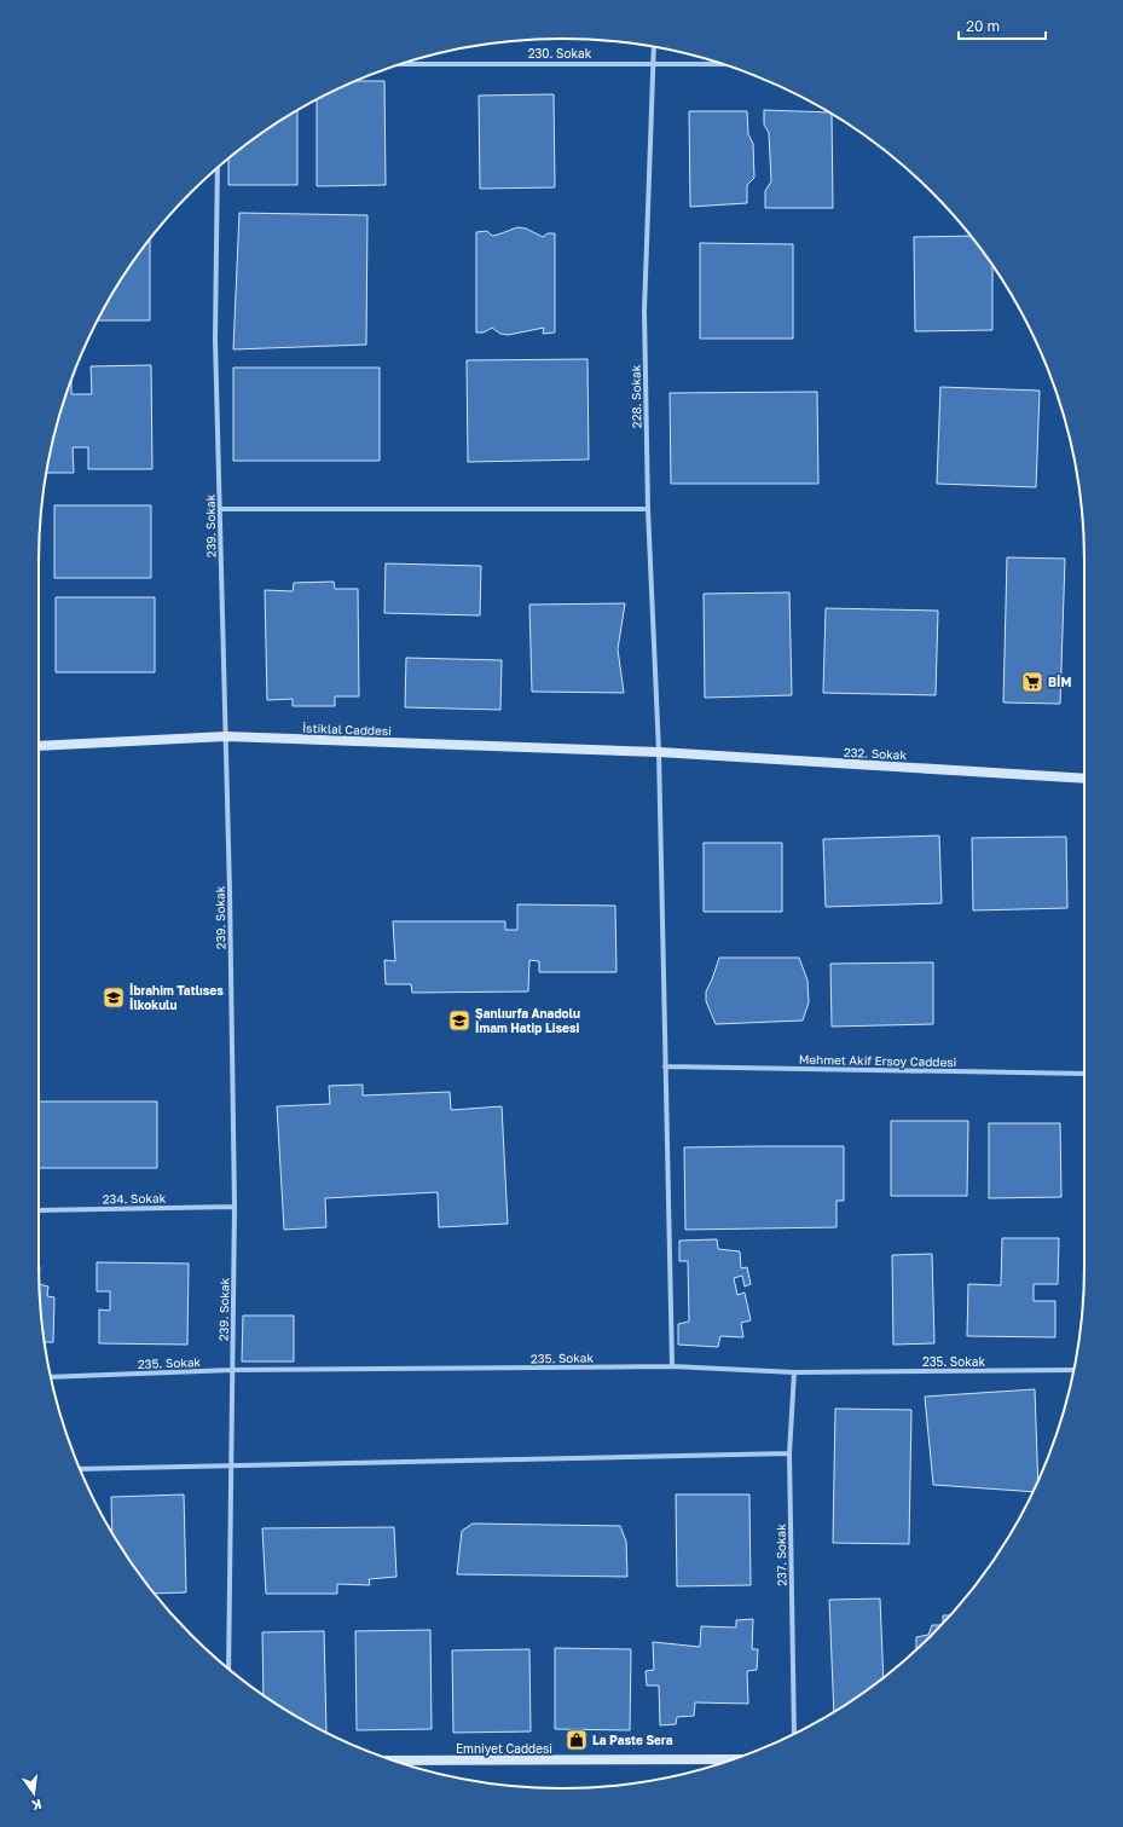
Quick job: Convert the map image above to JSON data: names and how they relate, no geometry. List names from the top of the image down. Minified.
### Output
{"streets":{"street":["230. Sokak","228. Sokak","239. Sokak","İstiklal Caddesi","232. Sokak","Mehmet Akif Ersoy Caddesi","234. Sokak","235. Sokak","237. Sokak","Emniyet Caddesi"]},"crossings":[["230. Sokak","228. Sokak"],["228. Sokak","İstiklal Caddesi"],["228. Sokak","232. Sokak"],["228. Sokak","Mehmet Akif Ersoy Caddesi"],["228. Sokak","235. Sokak"],["239. Sokak","İstiklal Caddesi"],["239. Sokak","234. Sokak"],["239. Sokak","235. Sokak"],["İstiklal Caddesi","232. Sokak"],["235. Sokak","237. Sokak"]],"places":{"supermarket":["BİM"],"school or university":["İbrahim Tatlıses İlkokulu","Şanlıurfa Anadolu İmam Hatip Lisesi"],"shop":["La Paste Sera"]},"scale_bar":"20 m","north":"bottom"}
